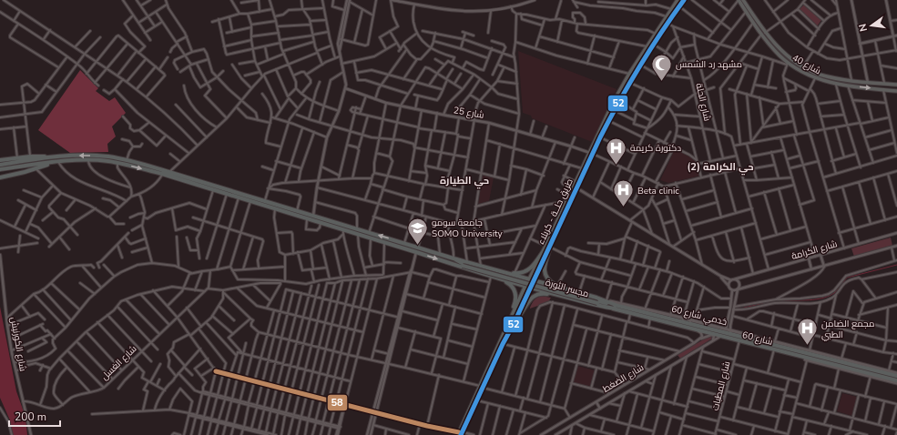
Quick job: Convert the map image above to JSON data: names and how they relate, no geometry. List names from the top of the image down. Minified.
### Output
{"streets":{"highway":["طريق حلــة - كربلاء","مجسر الثورة","شارع 60"],"main road":["شارع 40","خدمي شارع 60"],"street":["شارع الحلة","شارع 25","شارع الكرامة","شارع الكورنيش","شارع الغسل","شارع الضغط","شارع المطبات"]},"crossings":[["شارع 25","طريق حلــة - كربلاء"],["مجسر الثورة","شارع 60"],["خدمي شارع 60","شارع 60"],["شارع 60","شارع الضغط"],["شارع 60","شارع المطبات"],["شارع الكورنيش","شارع الغسل"]],"districts":["حي الكرامة (2)","حي الطيارة"],"places":{"mosque":["مشهد رد الشمس"],"hospital":["دكتورة كريمة","Beta clinic","مجمع الضامن الطبي"],"school or university":["جامعة سومو SOMO University"]},"lines":["transit line 52","transit line 58"],"scale_bar":"200 m","north":"left"}
